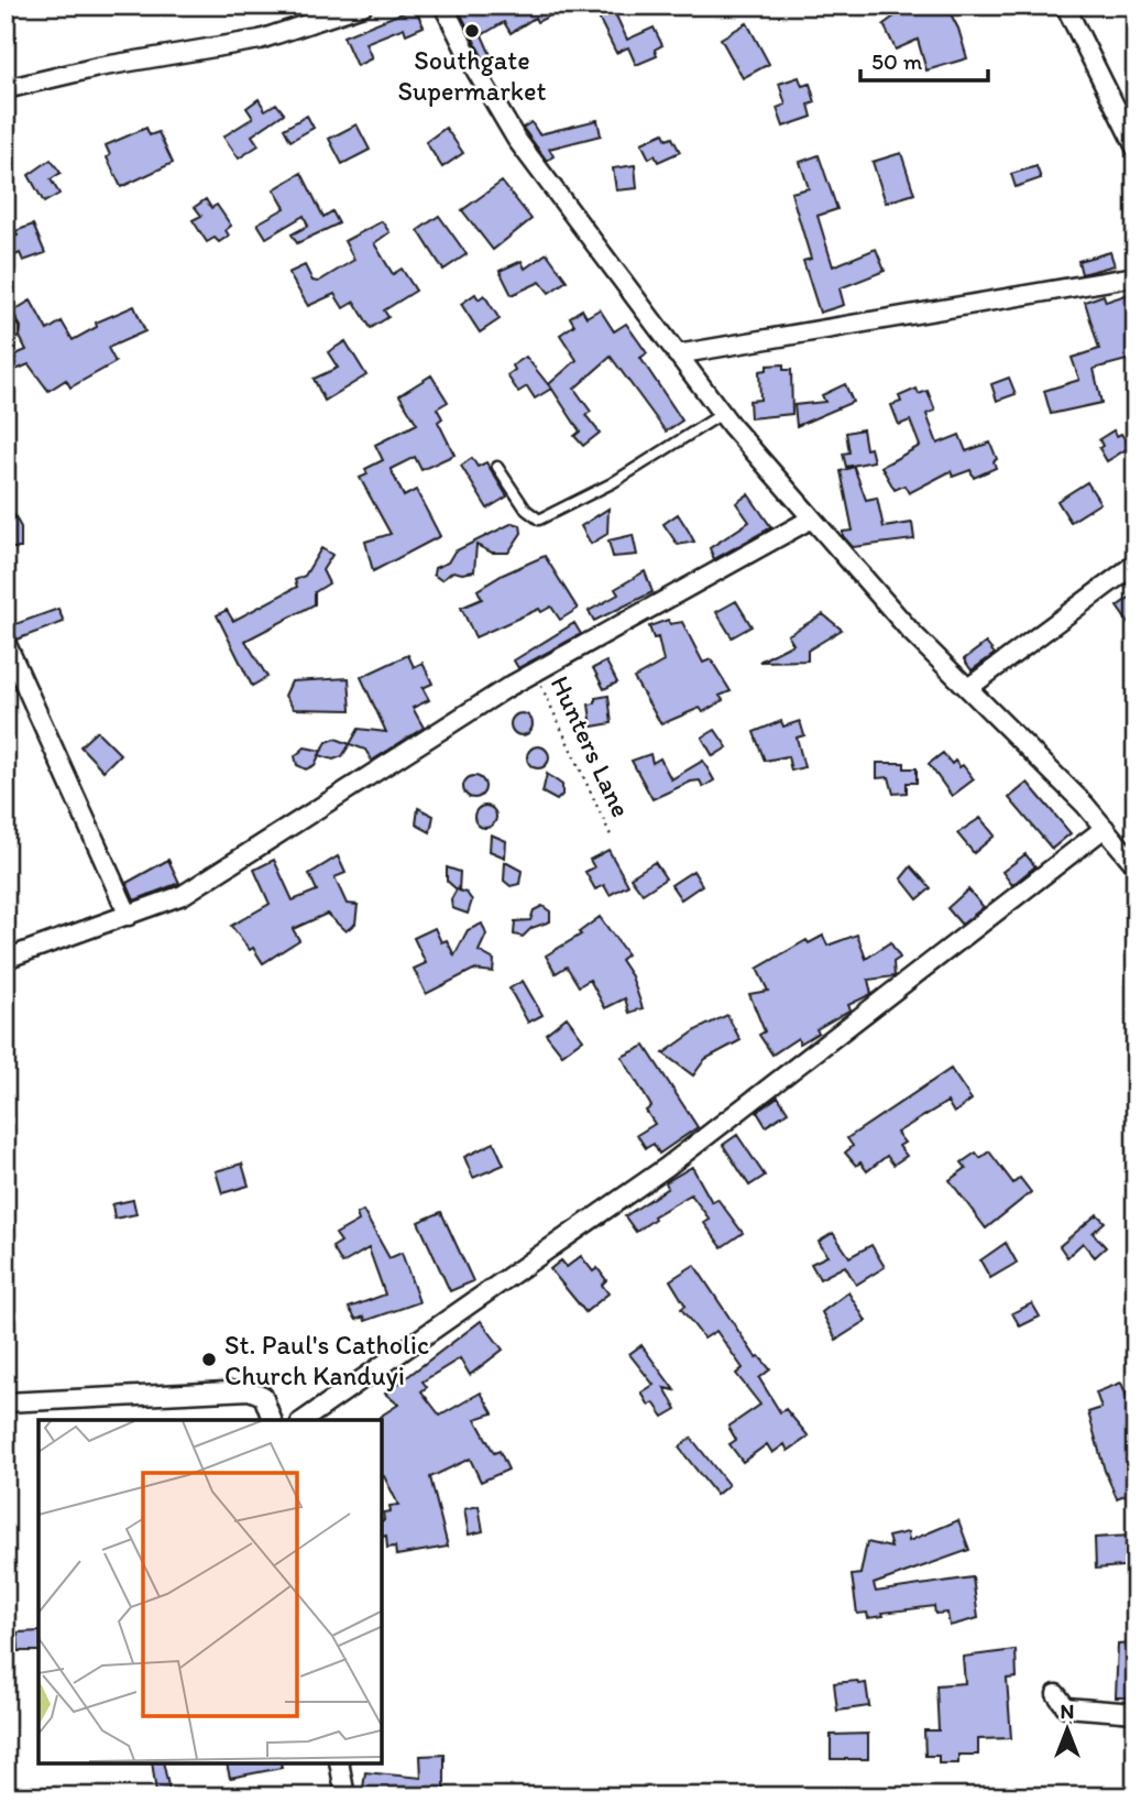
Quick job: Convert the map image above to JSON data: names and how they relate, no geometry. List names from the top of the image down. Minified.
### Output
{"streets":{"path":["Hunters Lane"]},"places":["Southgate Supermarket","St. Paul's Catholic Church Kanduyi"],"scale_bar":"50 m","north":"top"}
